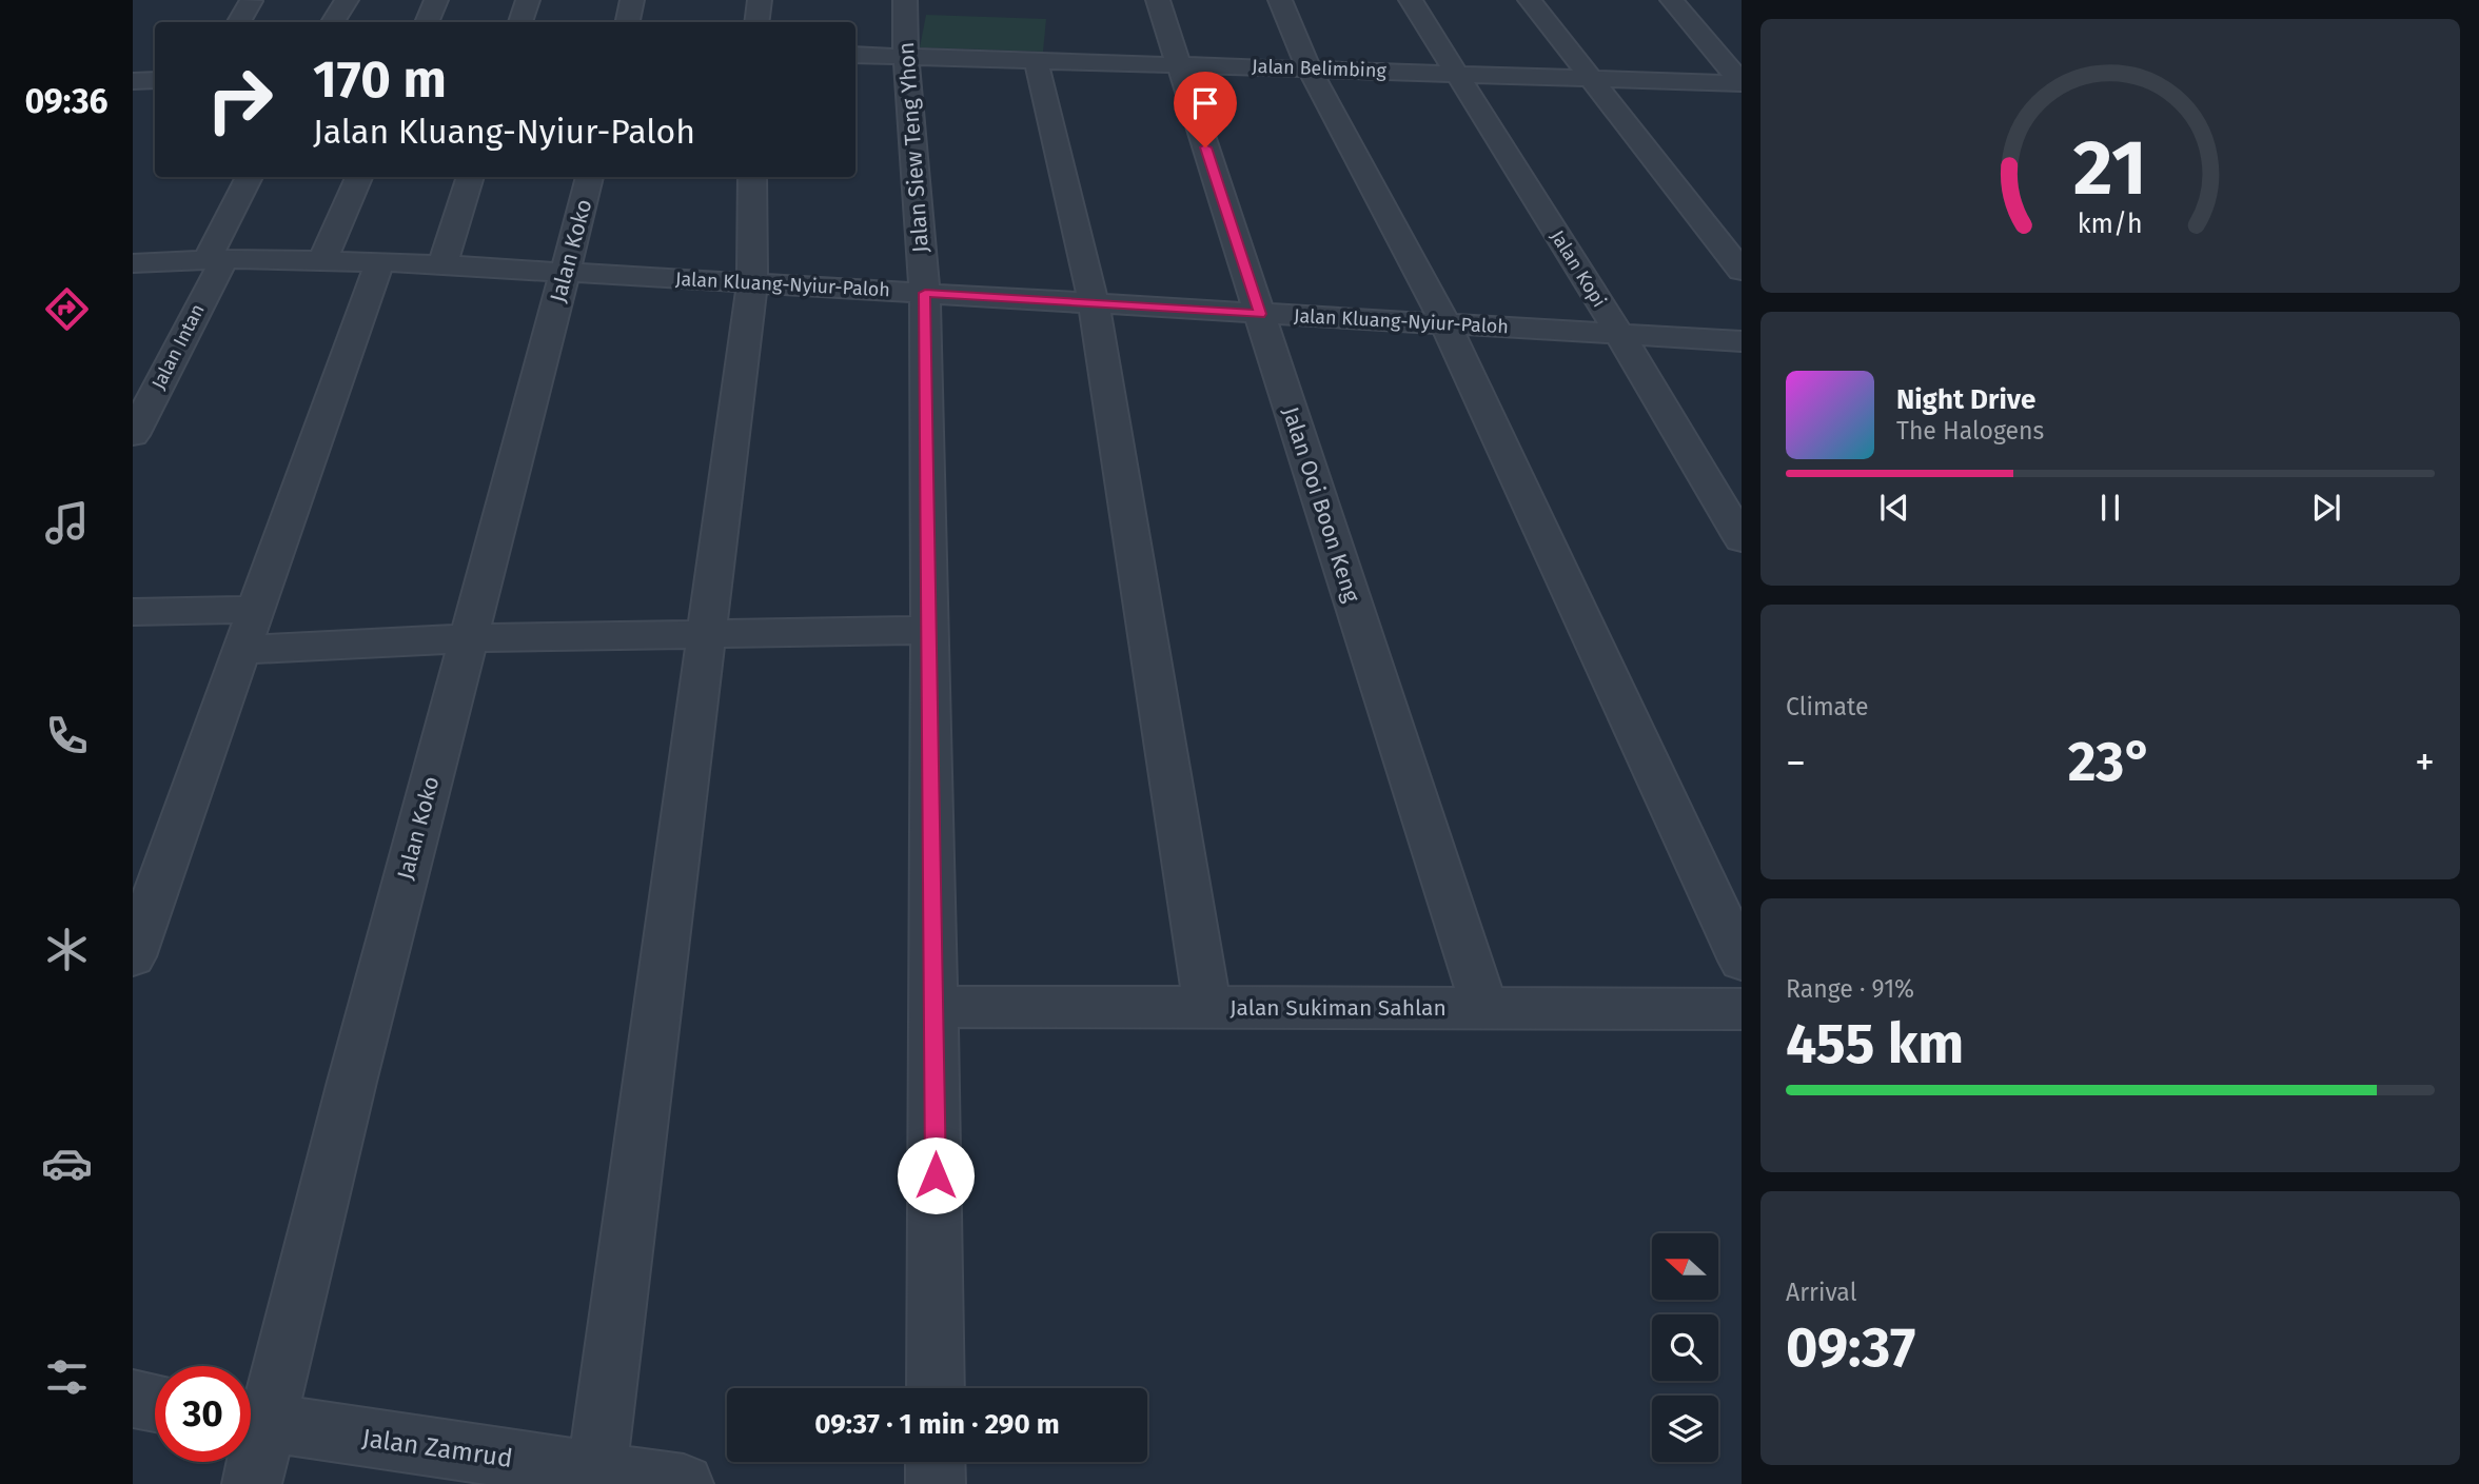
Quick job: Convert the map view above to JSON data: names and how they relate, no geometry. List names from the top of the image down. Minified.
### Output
{"streets":{"street":["Jalan Belimbing","Jalan Siew Teng Yhon","Jalan Koko","Jalan Kopi","Jalan Kluang-Nyiur-Paloh","Jalan Intan","Jalan Ooi Boon Keng","Jalan Sukiman Sahlan","Jalan Zamrud"]},"crossings":[["Jalan Belimbing","Jalan Siew Teng Yhon"],["Jalan Belimbing","Jalan Kopi"],["Jalan Belimbing","Jalan Ooi Boon Keng"],["Jalan Siew Teng Yhon","Jalan Kluang-Nyiur-Paloh"],["Jalan Siew Teng Yhon","Jalan Sukiman Sahlan"],["Jalan Koko","Jalan Kluang-Nyiur-Paloh"],["Jalan Kopi","Jalan Kluang-Nyiur-Paloh"],["Jalan Kluang-Nyiur-Paloh","Jalan Intan"],["Jalan Kluang-Nyiur-Paloh","Jalan Ooi Boon Keng"],["Jalan Ooi Boon Keng","Jalan Sukiman Sahlan"]],"north":"left","page":{"tabs":"09:36","turn":["170 m","Jalan Kluang-Nyiur-Paloh"],"song":["Night Drive","The Halogens"],"tile":["Climate",["Range · 91%","455 km"],["Arrival","09:37"]],"heat":["−","23°","+"],"limit":"30","trip":"09:37 · 1 min · 290 m","gauge":["21","km/h"]}}
